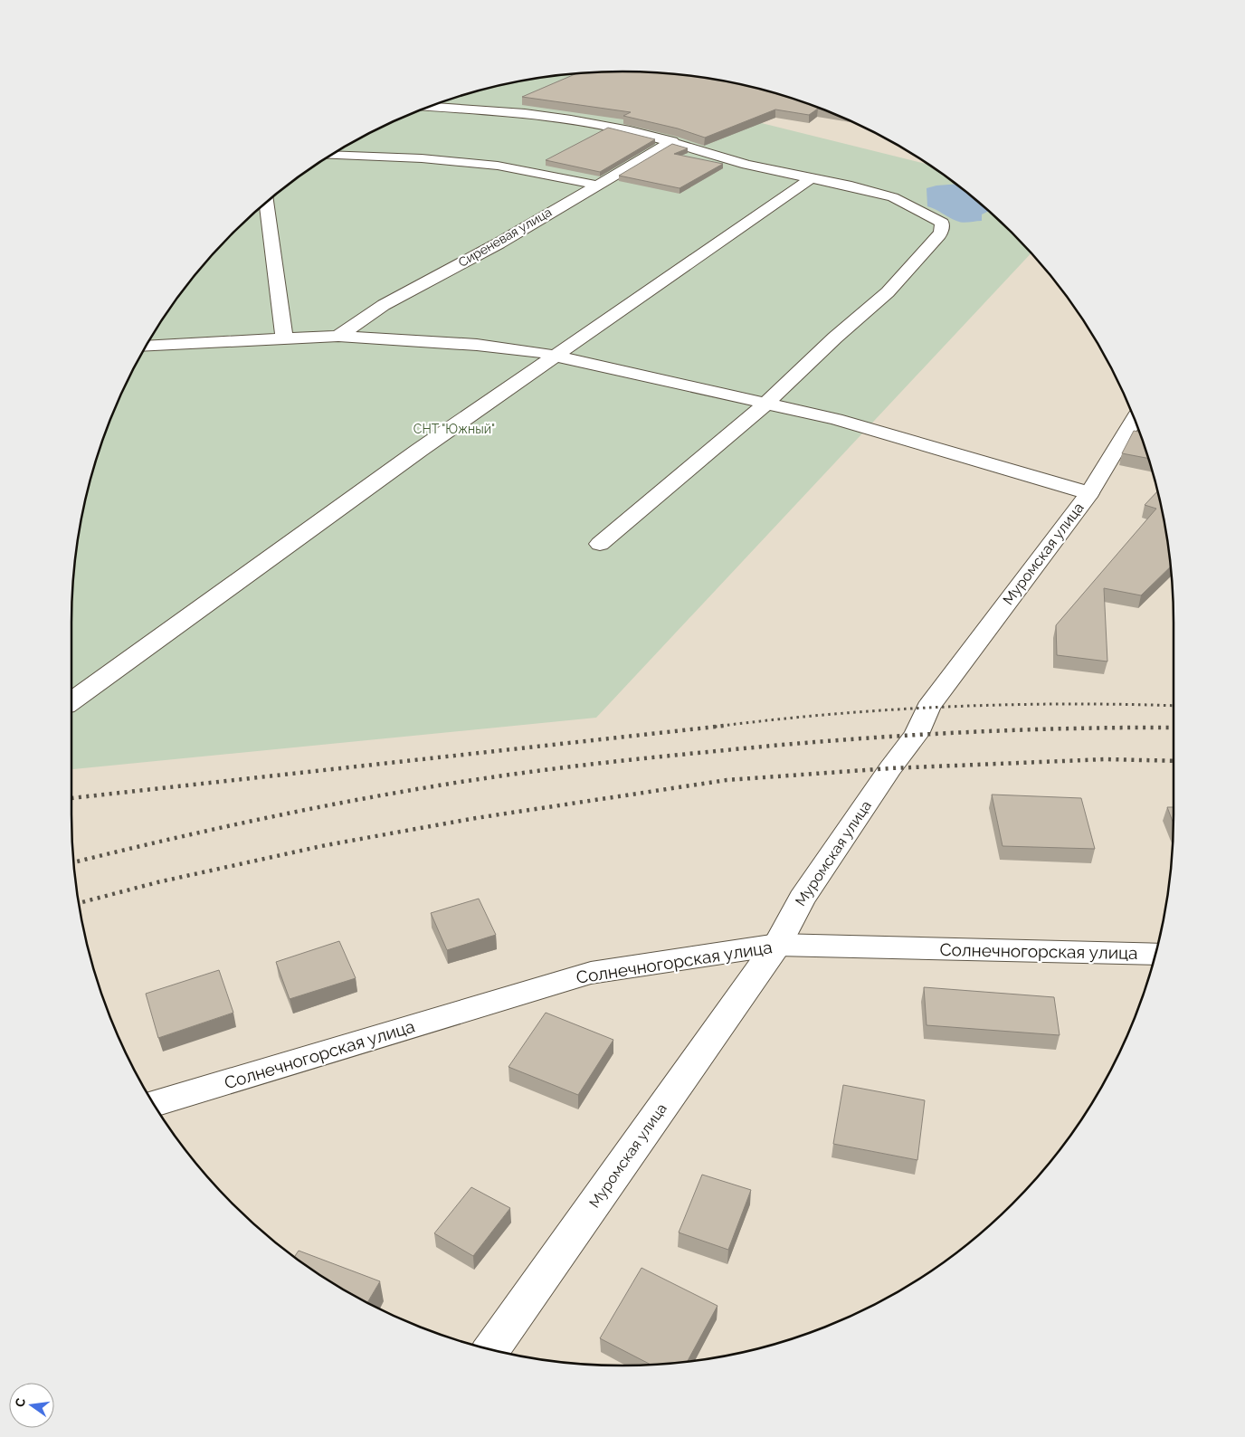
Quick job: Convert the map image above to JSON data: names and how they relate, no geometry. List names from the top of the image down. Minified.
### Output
{"streets":{"street":["Сиреневая улица","Муромская улица","Солнечногорская улица"]},"crossings":[["Муромская улица","Солнечногорская улица"]],"parks":["СНТ \"Южный\""],"north":"left"}
